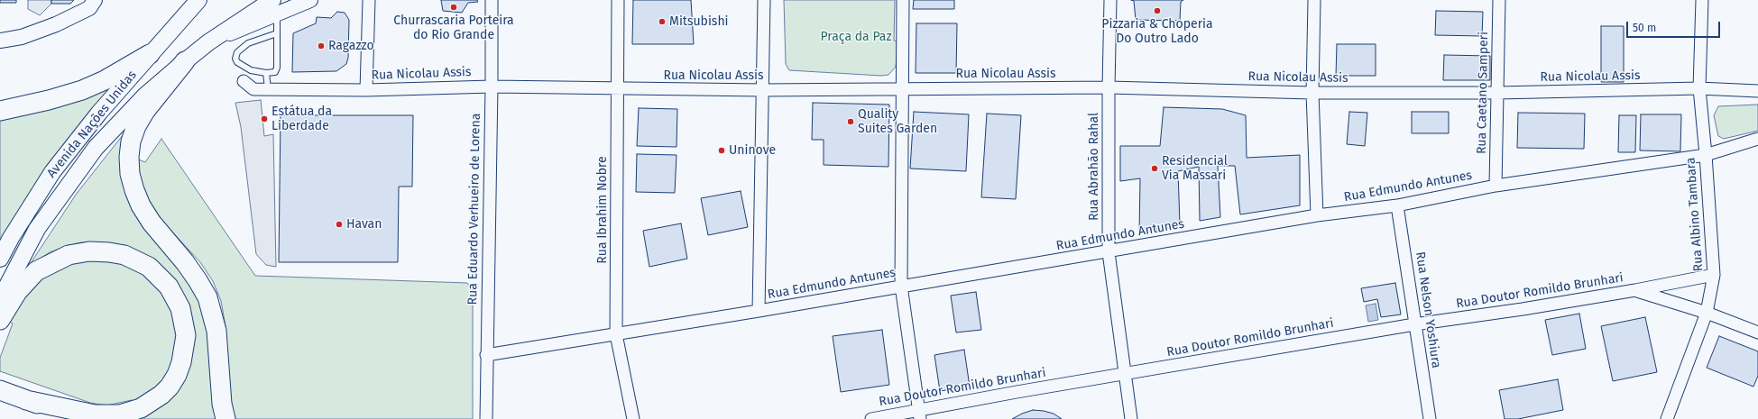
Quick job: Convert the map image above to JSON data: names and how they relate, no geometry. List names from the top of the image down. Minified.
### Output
{"streets":{"main road":["Avenida Nações Unidas"],"street":["Rua Nicolau Assis","Rua Caetano Samperi","Rua Abrahão Rahal","Rua Edmundo Antunes","Rua Eduardo Verhueiro de Lorena","Rua Ibrahim Nobre","Rua Albino Tambara","Rua Doutor Romildo Brunhari","Rua Nelson Yoshiura"]},"crossings":[["Rua Nicolau Assis","Rua Caetano Samperi"],["Rua Nicolau Assis","Rua Abrahão Rahal"],["Rua Nicolau Assis","Rua Eduardo Verhueiro de Lorena"],["Rua Nicolau Assis","Rua Ibrahim Nobre"],["Rua Nicolau Assis","Rua Albino Tambara"],["Rua Caetano Samperi","Rua Edmundo Antunes"],["Rua Abrahão Rahal","Rua Edmundo Antunes"],["Rua Abrahão Rahal","Rua Doutor Romildo Brunhari"],["Rua Edmundo Antunes","Rua Eduardo Verhueiro de Lorena"],["Rua Edmundo Antunes","Rua Ibrahim Nobre"],["Rua Edmundo Antunes","Rua Albino Tambara"],["Rua Edmundo Antunes","Rua Nelson Yoshiura"],["Rua Albino Tambara","Rua Doutor Romildo Brunhari"],["Rua Doutor Romildo Brunhari","Rua Nelson Yoshiura"]],"parks":["Praça da Paz"],"places":["Churrascaria Porteira do Rio Grande","Pizzaria & Choperia Do Outro Lado","Mitsubishi","Ragazzo","Estátua da Liberdade","Quality Suites Garden","Uninove","Residencial Via Massari","Havan"],"scale_bar":"50 m"}
